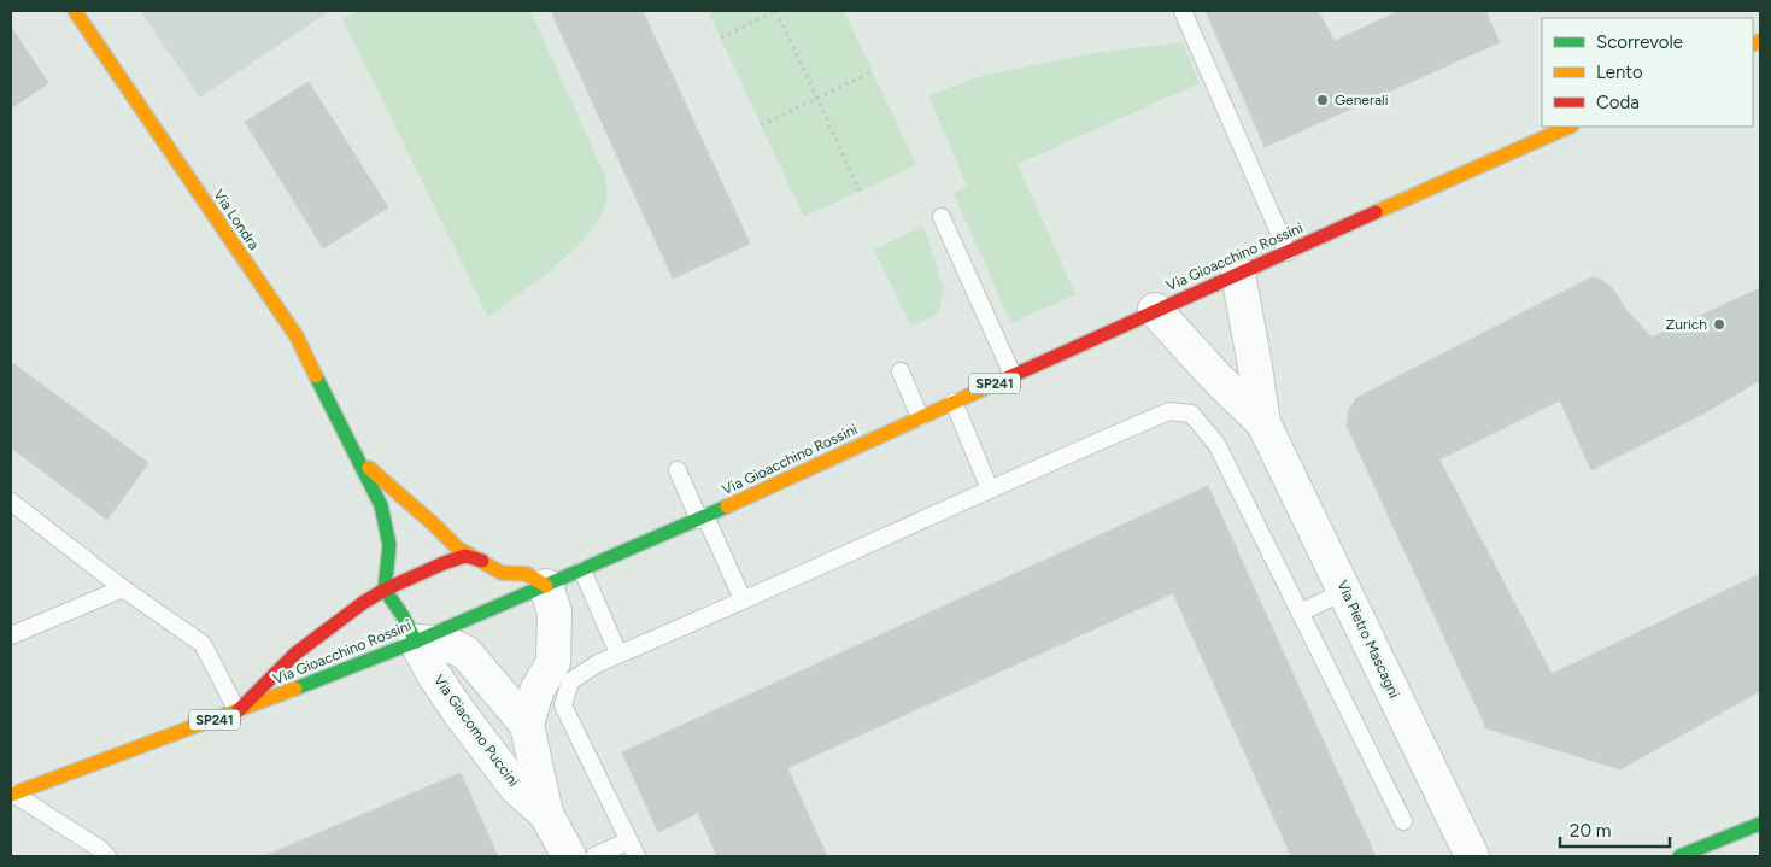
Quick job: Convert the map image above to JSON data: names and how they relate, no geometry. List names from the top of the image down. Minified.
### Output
{"streets":{"main road":["Via Londra","Via Gioacchino Rossini","SP241"],"street":["Via Pietro Mascagni","Via Giacomo Puccini"]},"crossings":[["Via Londra","Via Gioacchino Rossini"],["Via Gioacchino Rossini","Via Pietro Mascagni"],["Via Gioacchino Rossini","Via Giacomo Puccini"]],"places":["Generali","Zurich"],"legend":["Scorrevole","Lento","Coda"],"scale_bar":"20 m"}
